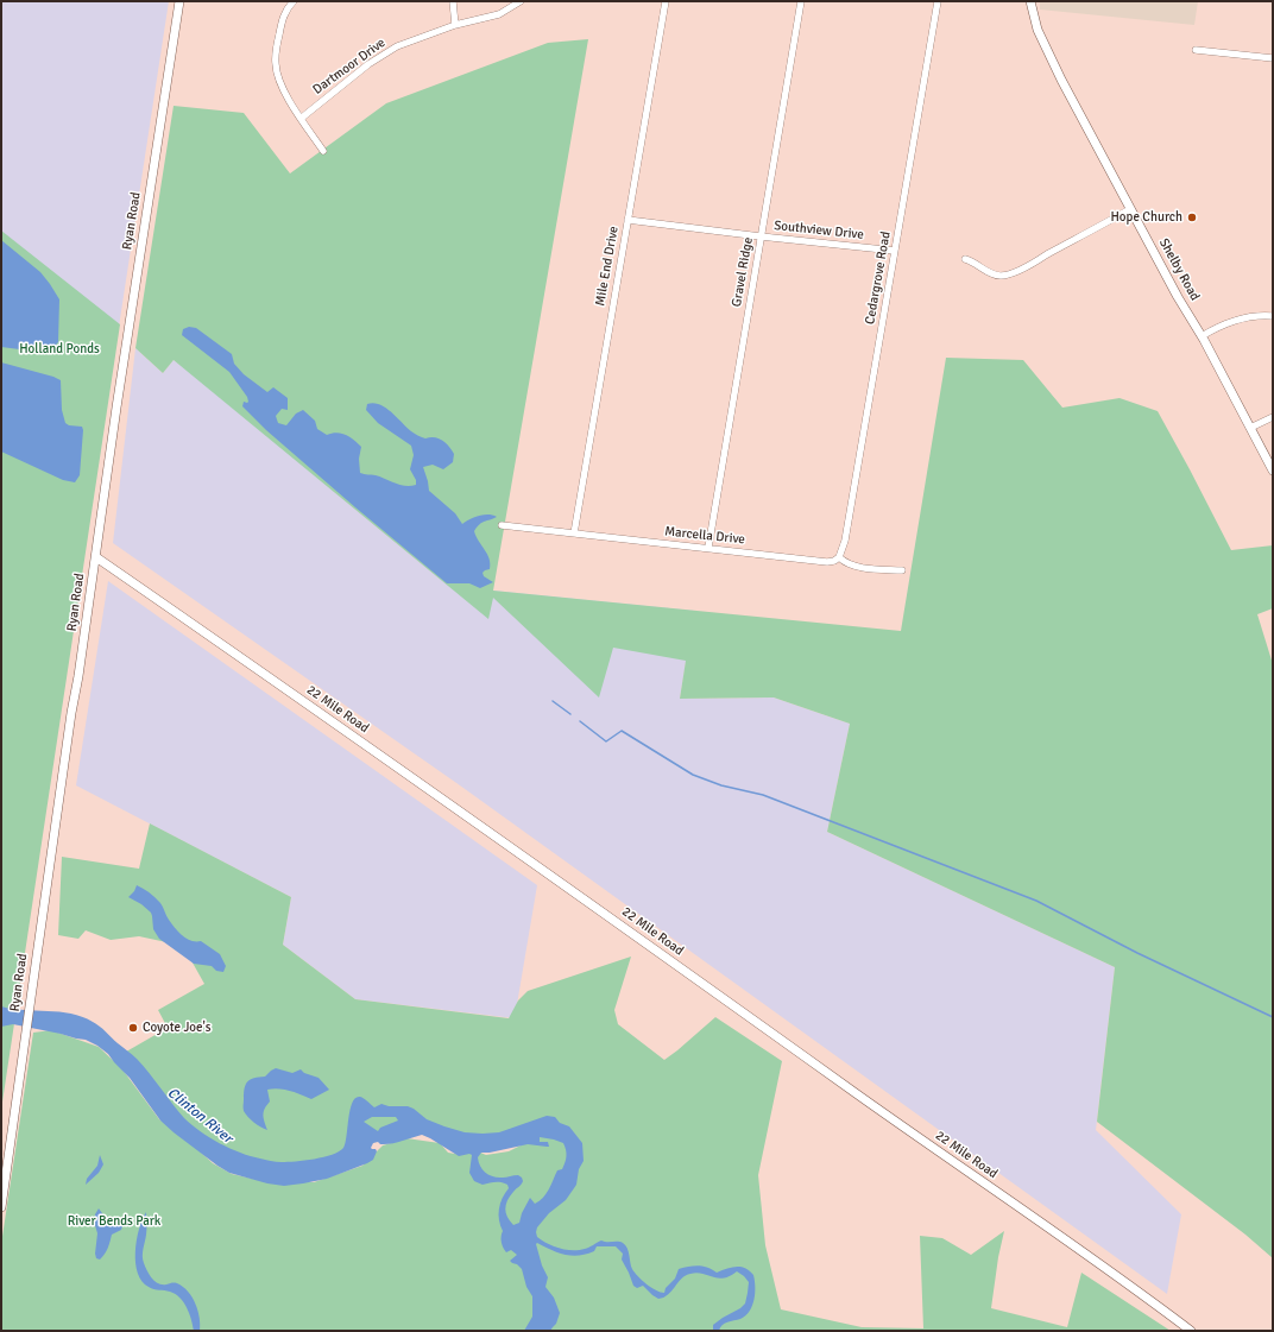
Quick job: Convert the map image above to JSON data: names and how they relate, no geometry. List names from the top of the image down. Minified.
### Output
{"streets":{"street":["Dartmoor Drive","Ryan Road","Southview Drive","Mile End Drive","Shelby Road","Gravel Ridge","Cedargrove Road","Marcella Drive","22 Mile Road"]},"crossings":[["Ryan Road","22 Mile Road"],["Southview Drive","Mile End Drive"],["Southview Drive","Gravel Ridge"],["Southview Drive","Cedargrove Road"],["Mile End Drive","Marcella Drive"],["Gravel Ridge","Marcella Drive"],["Cedargrove Road","Marcella Drive"]],"water":["Clinton River"],"parks":["Holland Ponds","River Bends Park"],"places":["Hope Church","Coyote Joe's"]}
